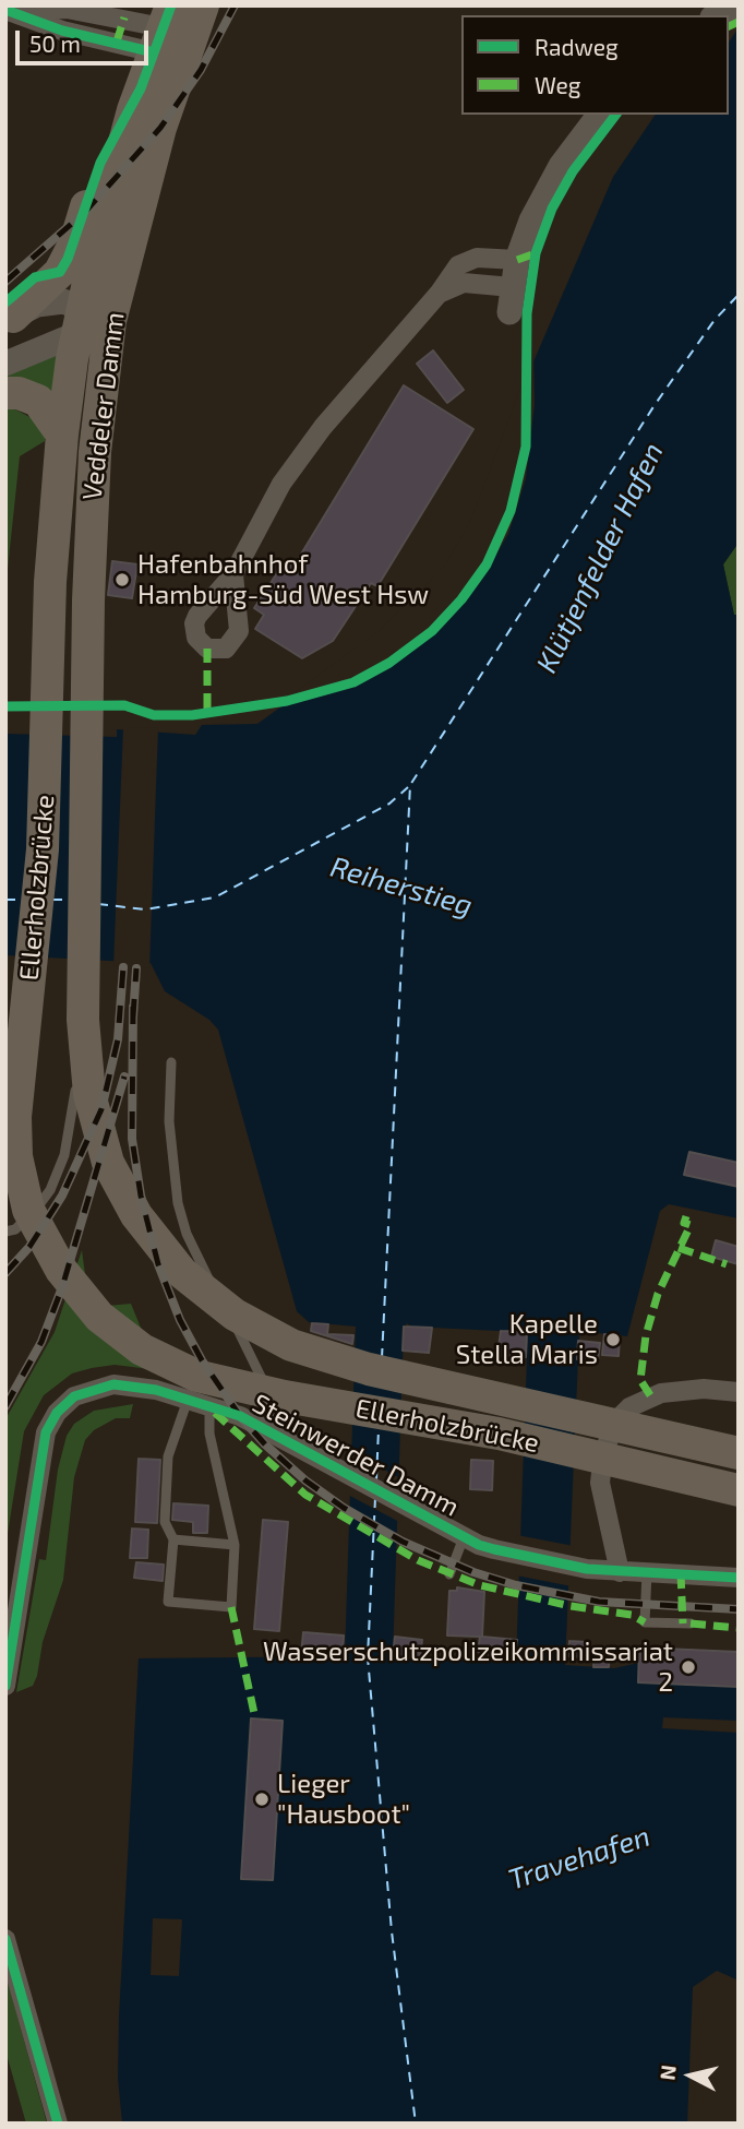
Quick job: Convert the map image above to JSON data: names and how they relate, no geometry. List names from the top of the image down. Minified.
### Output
{"streets":{"main road":["Veddeler Damm","Ellerholzbrücke"],"street":["Steinwerder Damm"]},"crossings":[["Veddeler Damm","Ellerholzbrücke"]],"water":["Klütjenfelder Hafen","Reiherstieg","Travehafen"],"places":["Hafenbahnhof Hamburg-Süd West Hsw","Kapelle Stella Maris","Wasserschutzpolizeikommissariat 2","Lieger \"Hausboot\""],"legend":["Radweg","Weg"],"scale_bar":"50 m","north":"left"}
